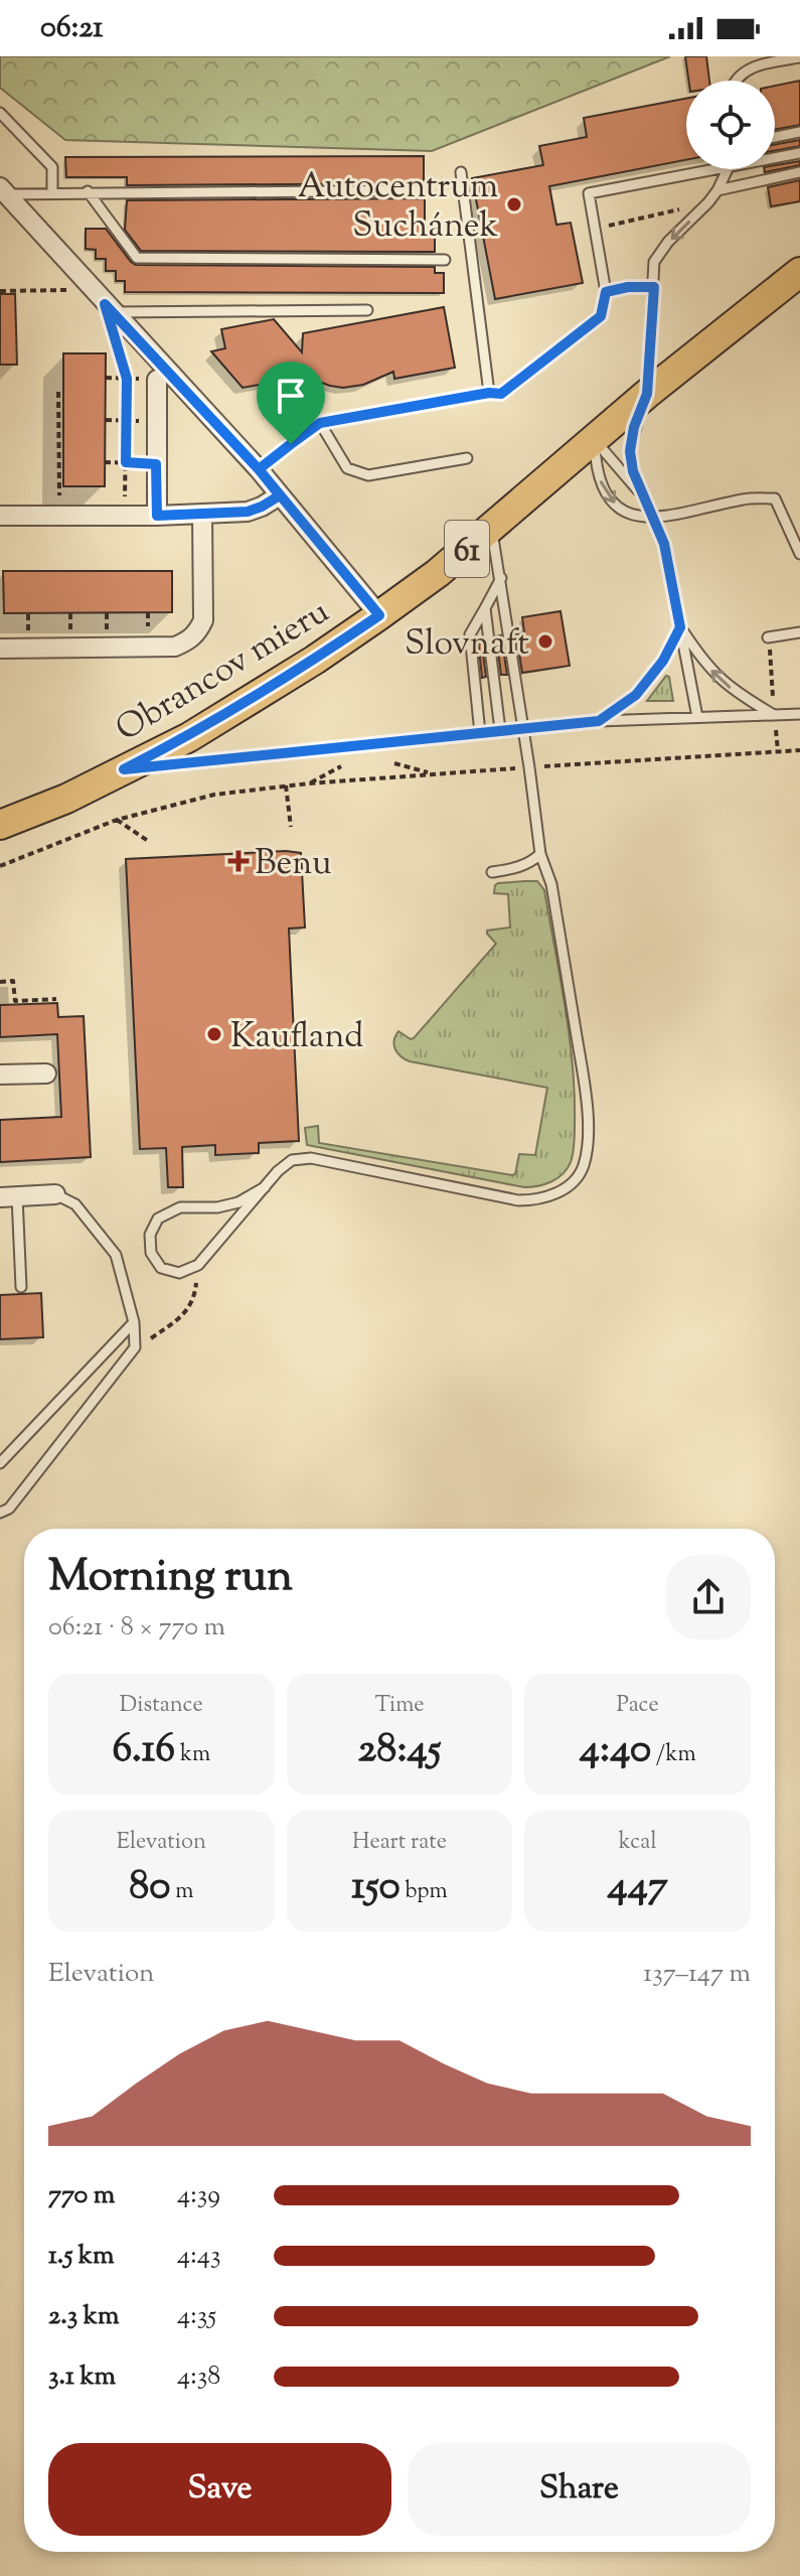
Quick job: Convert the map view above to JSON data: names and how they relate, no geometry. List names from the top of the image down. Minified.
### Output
{"streets":{"main road":["61","Obrancov mieru"]},"places":{"other":["Autocentrum Suchánek","Slovnaft","Kaufland"],"health":["Benu"]},"page":{"status":"06:21","heading":["Morning run","06:21 · 8 × 770 m"],"stats":[["Distance","6.16 km"],["Time","28:45"],["Pace","4:40 /km"],["Elevation","80 m"],["Heart rate","150 bpm"],["kcal","447"]],"chart":["Elevation","137–147 m"],"list":[{"name":"770 m","note":"4:39"},{"name":"1.5 km","note":"4:43"},{"name":"2.3 km","note":"4:35"},{"name":"3.1 km","note":"4:38"}],"buttons":["Save","Share"]}}
